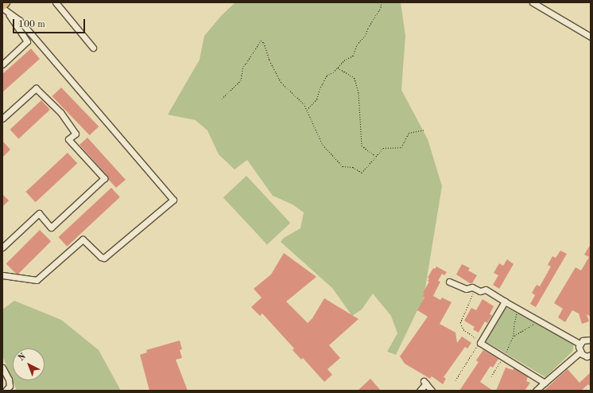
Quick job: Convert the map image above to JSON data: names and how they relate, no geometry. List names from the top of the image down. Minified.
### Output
{"scale_bar":"100 m","north":"top left"}
